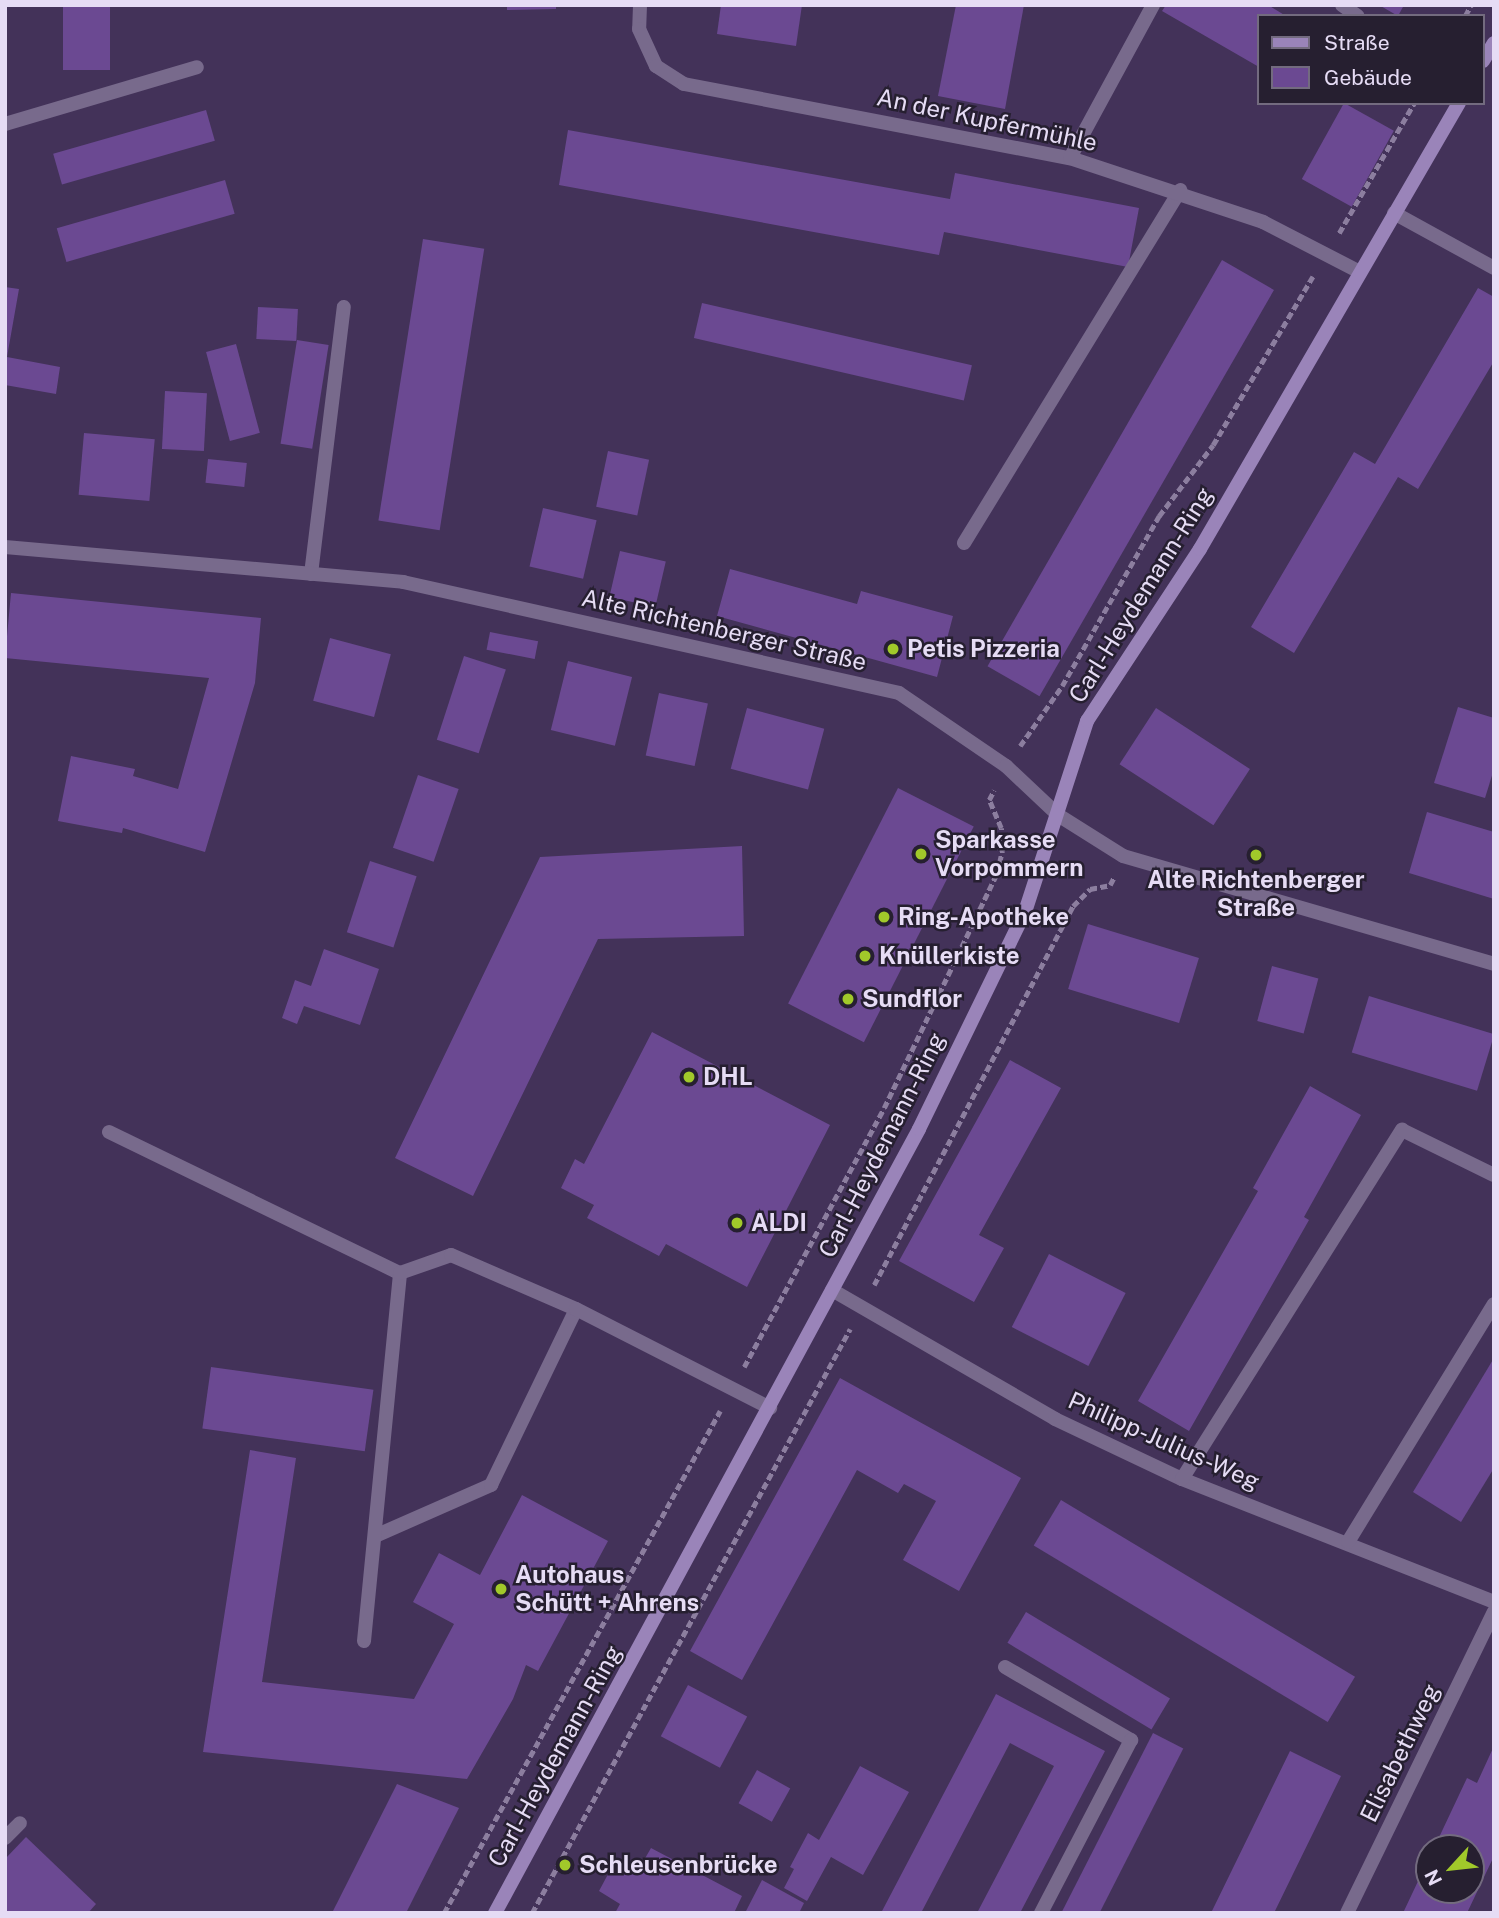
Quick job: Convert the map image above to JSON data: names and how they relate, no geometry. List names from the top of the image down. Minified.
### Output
{"streets":{"main road":["Carl-Heydemann-Ring"],"street":["An der Kupfermühle","Alte Richtenberger Straße","Philipp-Julius-Weg","Elisabethweg"]},"crossings":[["An der Kupfermühle","Carl-Heydemann-Ring"],["Carl-Heydemann-Ring","Alte Richtenberger Straße"],["Carl-Heydemann-Ring","Philipp-Julius-Weg"]],"places":["Petis Pizzeria","Sparkasse Vorpommern","Alte Richtenberger Straße","Ring-Apotheke","Knüllerkiste","Sundflor","DHL","ALDI","Autohaus Schütt + Ahrens","Schleusenbrücke"],"legend":["Straße","Gebäude"],"north":"bottom left"}
